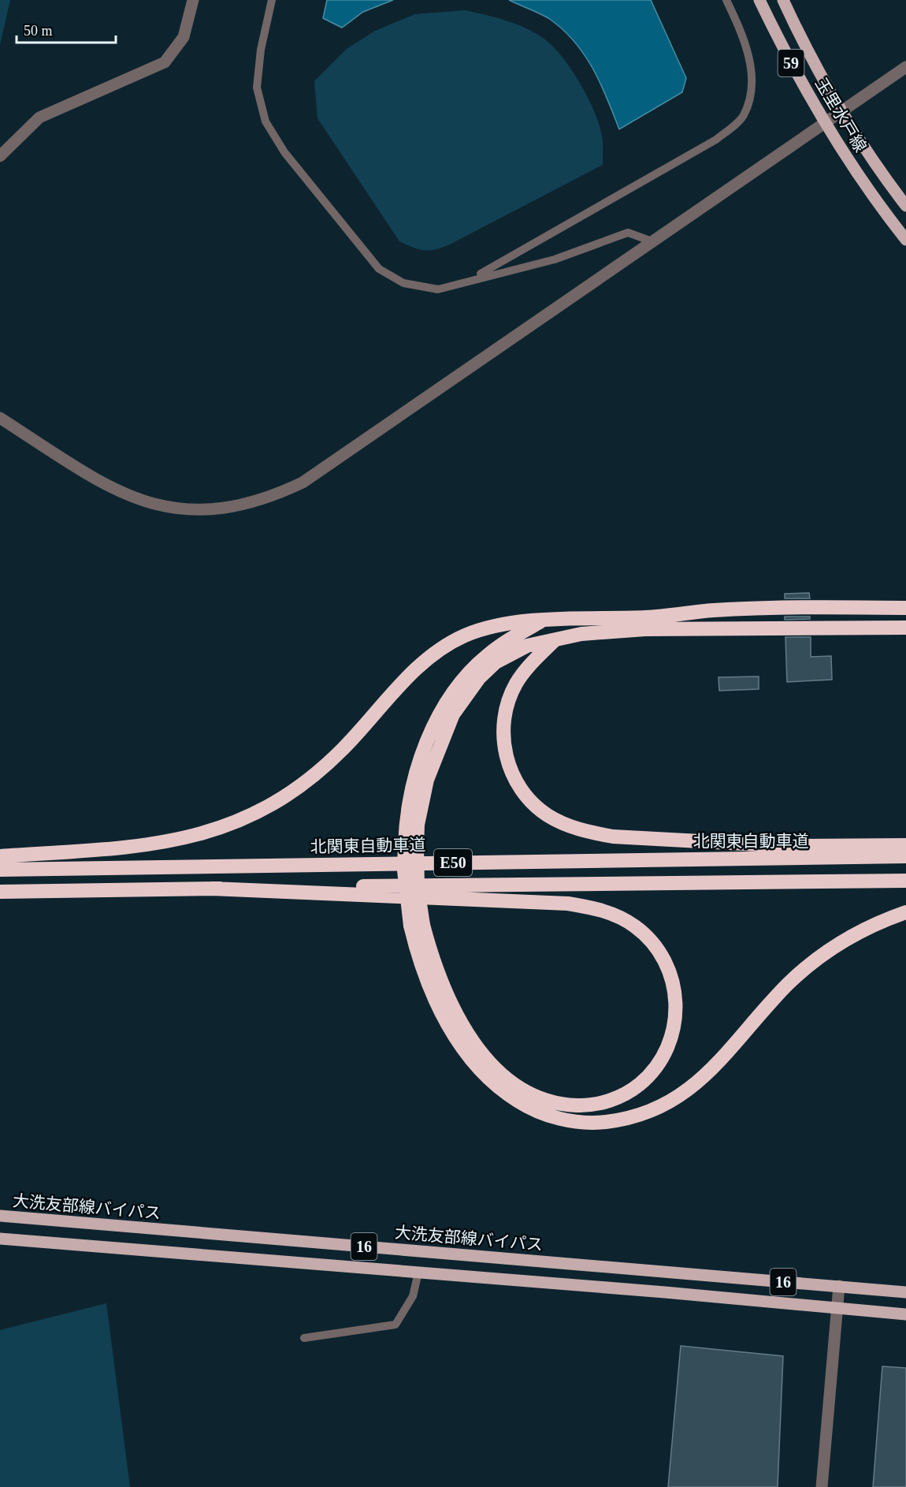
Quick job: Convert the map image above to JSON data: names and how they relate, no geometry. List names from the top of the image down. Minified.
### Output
{"streets":{"highway":["北関東自動車道","E50"],"main road":["59","玉里水戸線","大洗友部線バイパス","16"]},"scale_bar":"50 m"}
